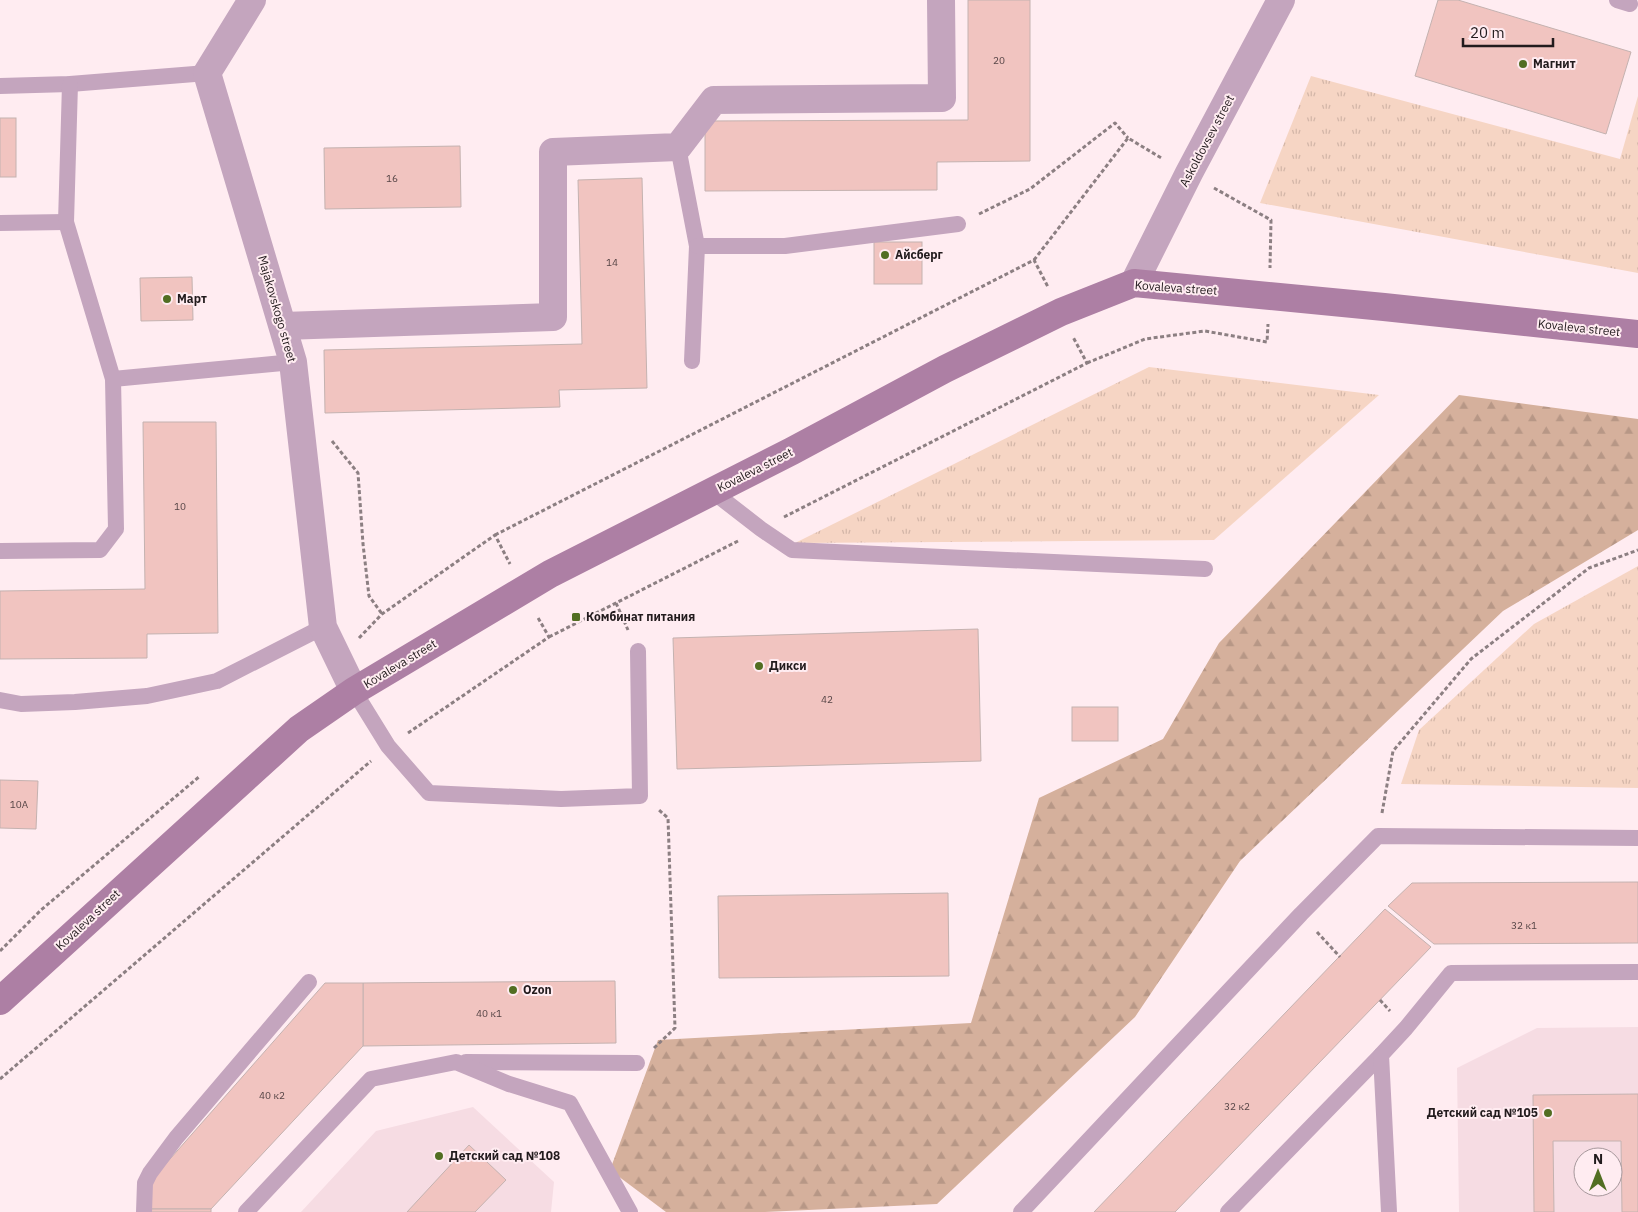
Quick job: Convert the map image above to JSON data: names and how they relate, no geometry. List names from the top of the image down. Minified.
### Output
{"streets":{"street":["Askoldovsev street","Kovaleva street","Majakovskogo street"]},"crossings":[["Askoldovsev street","Kovaleva street"],["Kovaleva street","Majakovskogo street"]],"places":{"other":["Магнит","Айсберг","Март","Дикси","Ozon","Детский сад №105","Детский сад №108"],"transit":["Комбинат питания"]},"house_numbers":["20","16","14","10","42","10А","32 к1","40 к1","40 к2","32 к2"],"scale_bar":"20 m","north":"top"}
